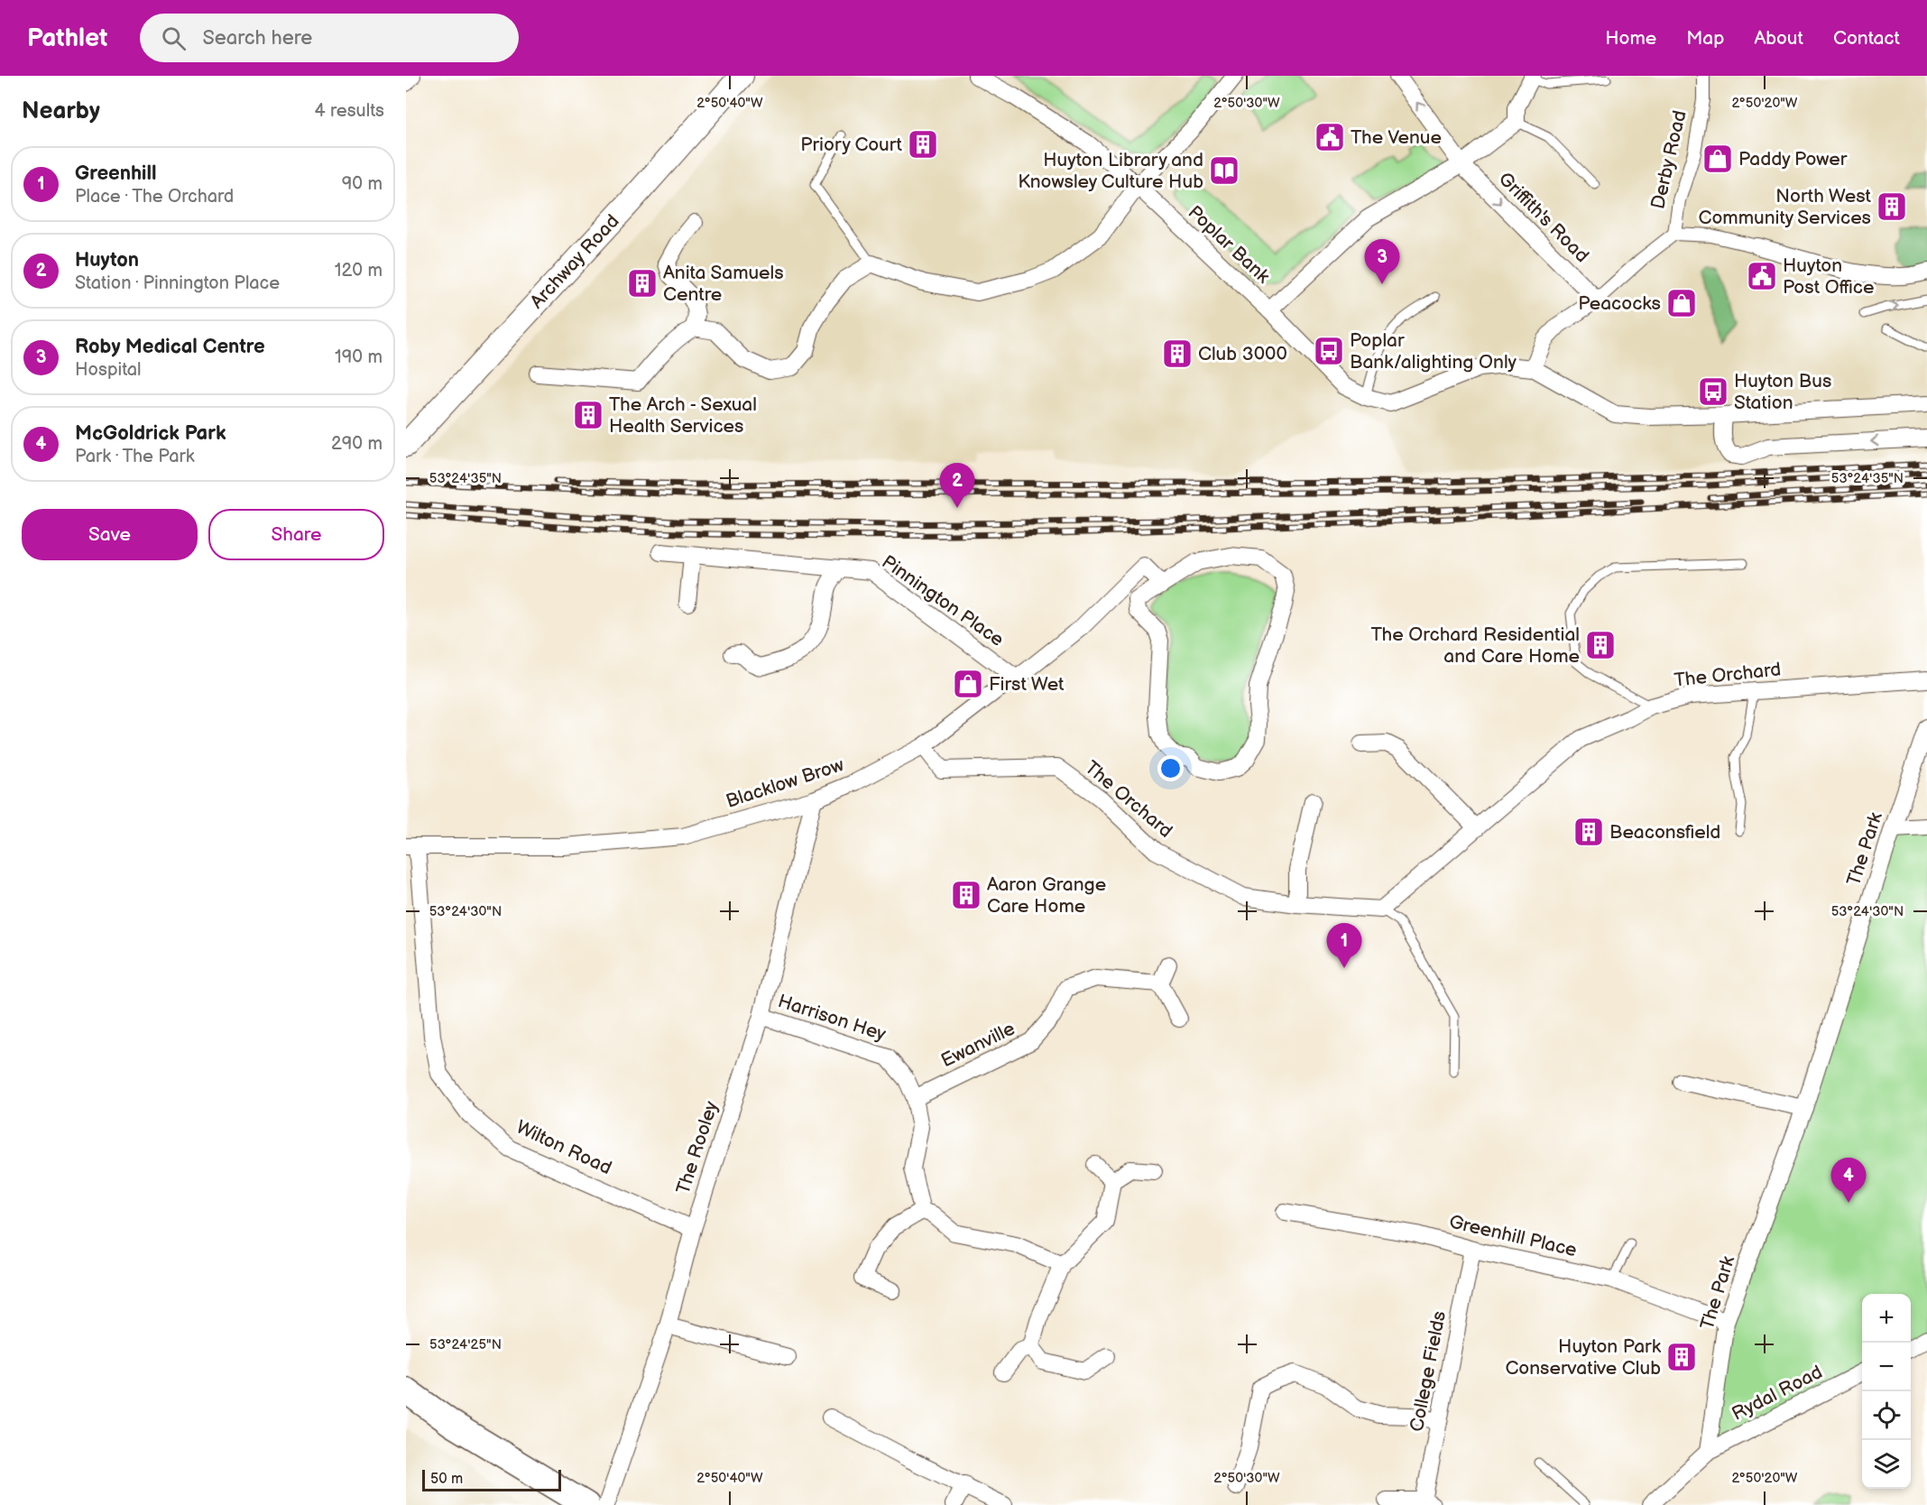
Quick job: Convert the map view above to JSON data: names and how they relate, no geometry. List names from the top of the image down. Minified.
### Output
{"streets":{"main road":["Archway Road"],"street":["Derby Road","Griffith's Road","Poplar Bank","Pinnington Place","The Orchard","Blacklow Brow","The Park","Harrison Hey","Ewanville","Wilton Road","The Rooley","Greenhill Place","College Fields","Rydal Road"]},"crossings":[["Pinnington Place","Blacklow Brow"],["The Orchard","Blacklow Brow"],["Blacklow Brow","Wilton Road"],["Blacklow Brow","The Rooley"],["The Park","Greenhill Place"],["The Park","Rydal Road"],["Harrison Hey","Ewanville"],["Harrison Hey","The Rooley"],["Wilton Road","The Rooley"],["Greenhill Place","College Fields"]],"places":{"public building":["The Venue","Huyton Post Office"],"building":["Priory Court","North West Community Services","Anita Samuels Centre","Club 3000","The Arch - Sexual Health Services","The Orchard Residential and Care Home","Beaconsfield","Aaron Grange Care Home","Huyton Park Conservative Club"],"shop":["Paddy Power","Peacocks","First Wet"],"library":["Huyton Library and Knowsley Culture Hub"],"bus stop":["Poplar Bank/alighting Only","Huyton Bus Station"]},"scale_bar":"50 m","page":{"header":"Pathlet","search":"Search here","nav":["Home","Map","About","Contact"],"heading":["Nearby","4 results"],"list":[{"mark":"1","name":"Greenhill","note":"Place · The Orchard","value":"90 m"},{"mark":"2","name":"Huyton","note":"Station · Pinnington Place","value":"120 m"},{"mark":"3","name":"Roby Medical Centre","note":"Hospital","value":"190 m"},{"mark":"4","name":"McGoldrick Park","note":"Park · The Park","value":"290 m"}],"pins":["3","2","1","4"],"buttons":["Save","Share"],"map_buttons":["+","−"],"scale":"50 m"},"coordinates":["2°50'40\"W","2°50'30\"W","2°50'20\"W","53°24'35\"N","53°24'30\"N","53°24'25\"N"]}
